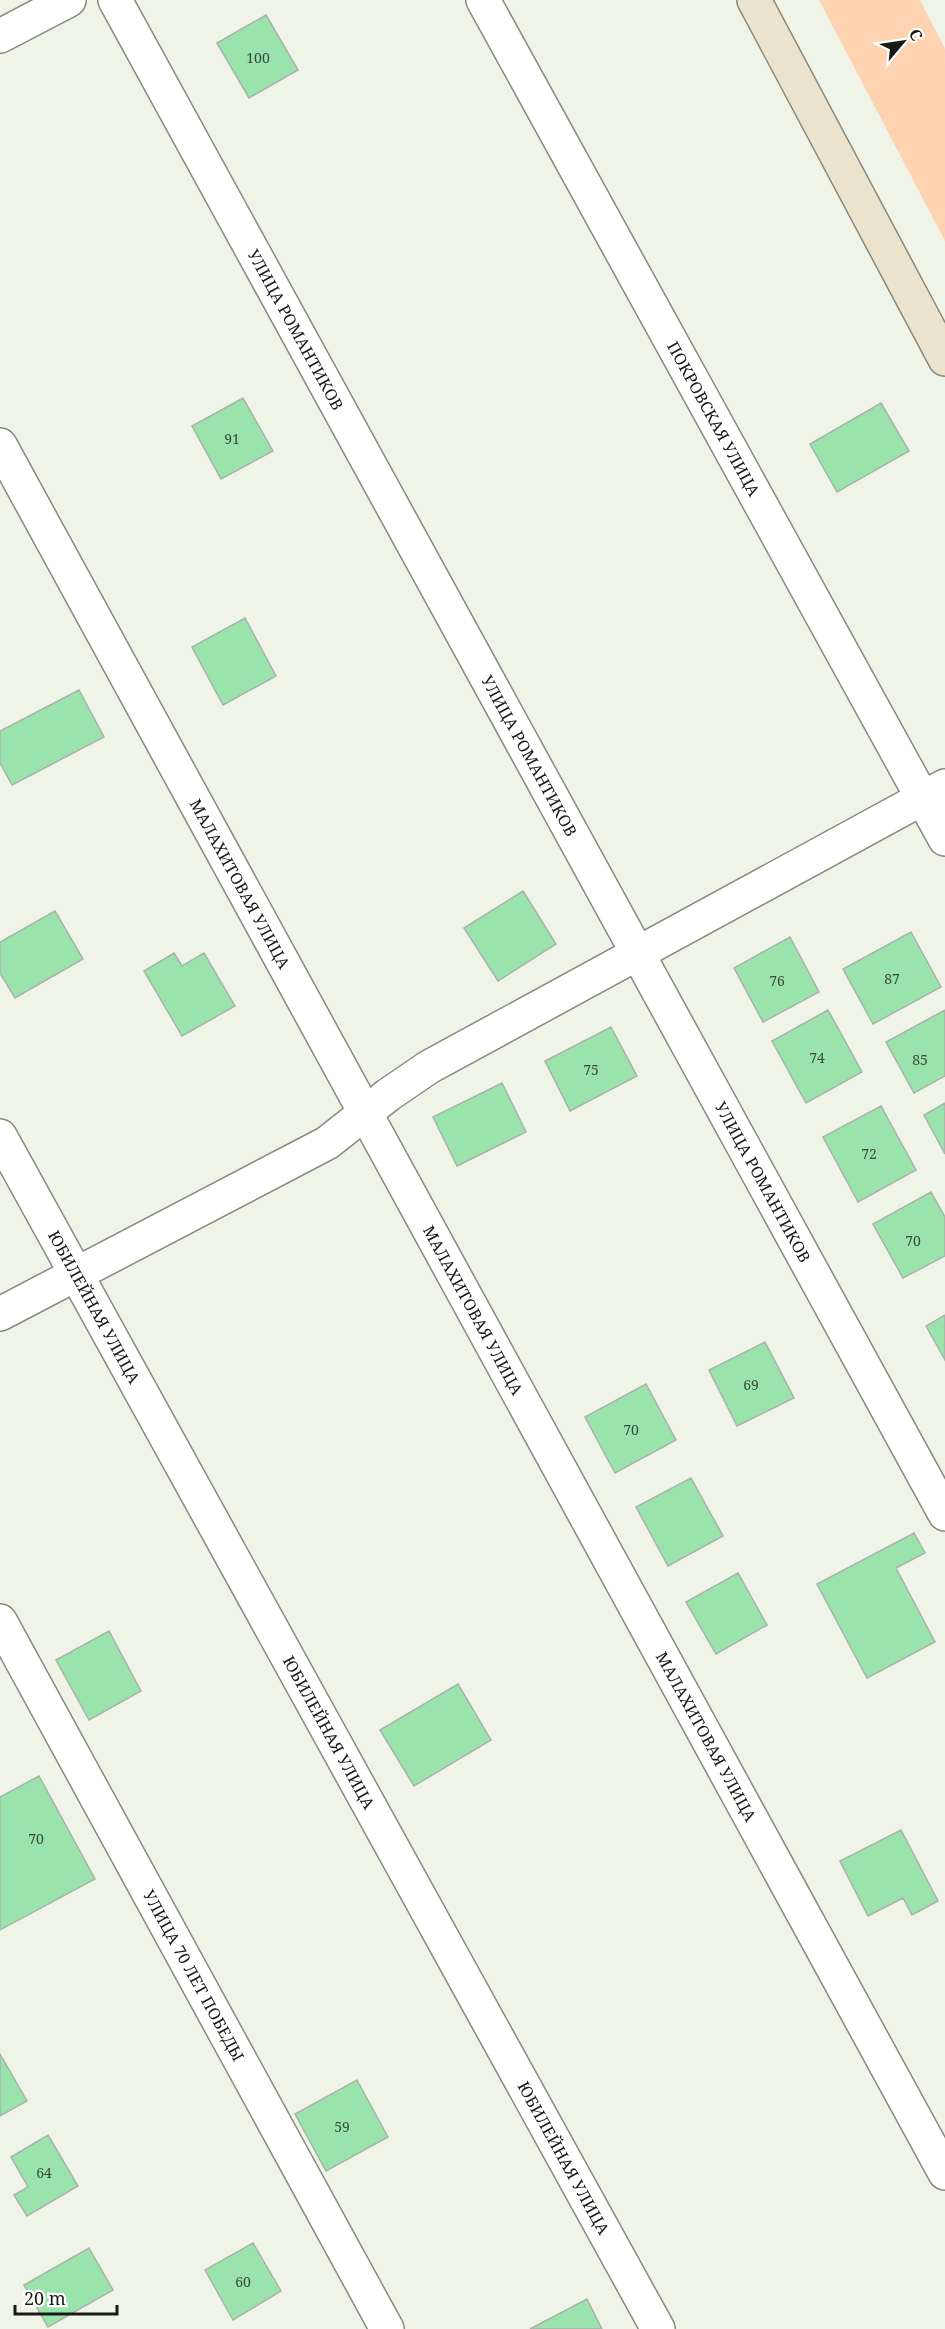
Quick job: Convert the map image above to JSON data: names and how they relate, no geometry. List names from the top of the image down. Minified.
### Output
{"streets":{"street":["УЛИЦА РОМАНТИКОВ","ПОКРОВСКАЯ УЛИЦА","МАЛАХИТОВАЯ УЛИЦА","ЮБИЛЕЙНАЯ УЛИЦА","УЛИЦА 70 ЛЕТ ПОБЕДЫ"]},"house_numbers":["100","91","87","76","74","85","75","72","70","69","70","70","59","64","60"],"scale_bar":"20 m","north":"top right"}
